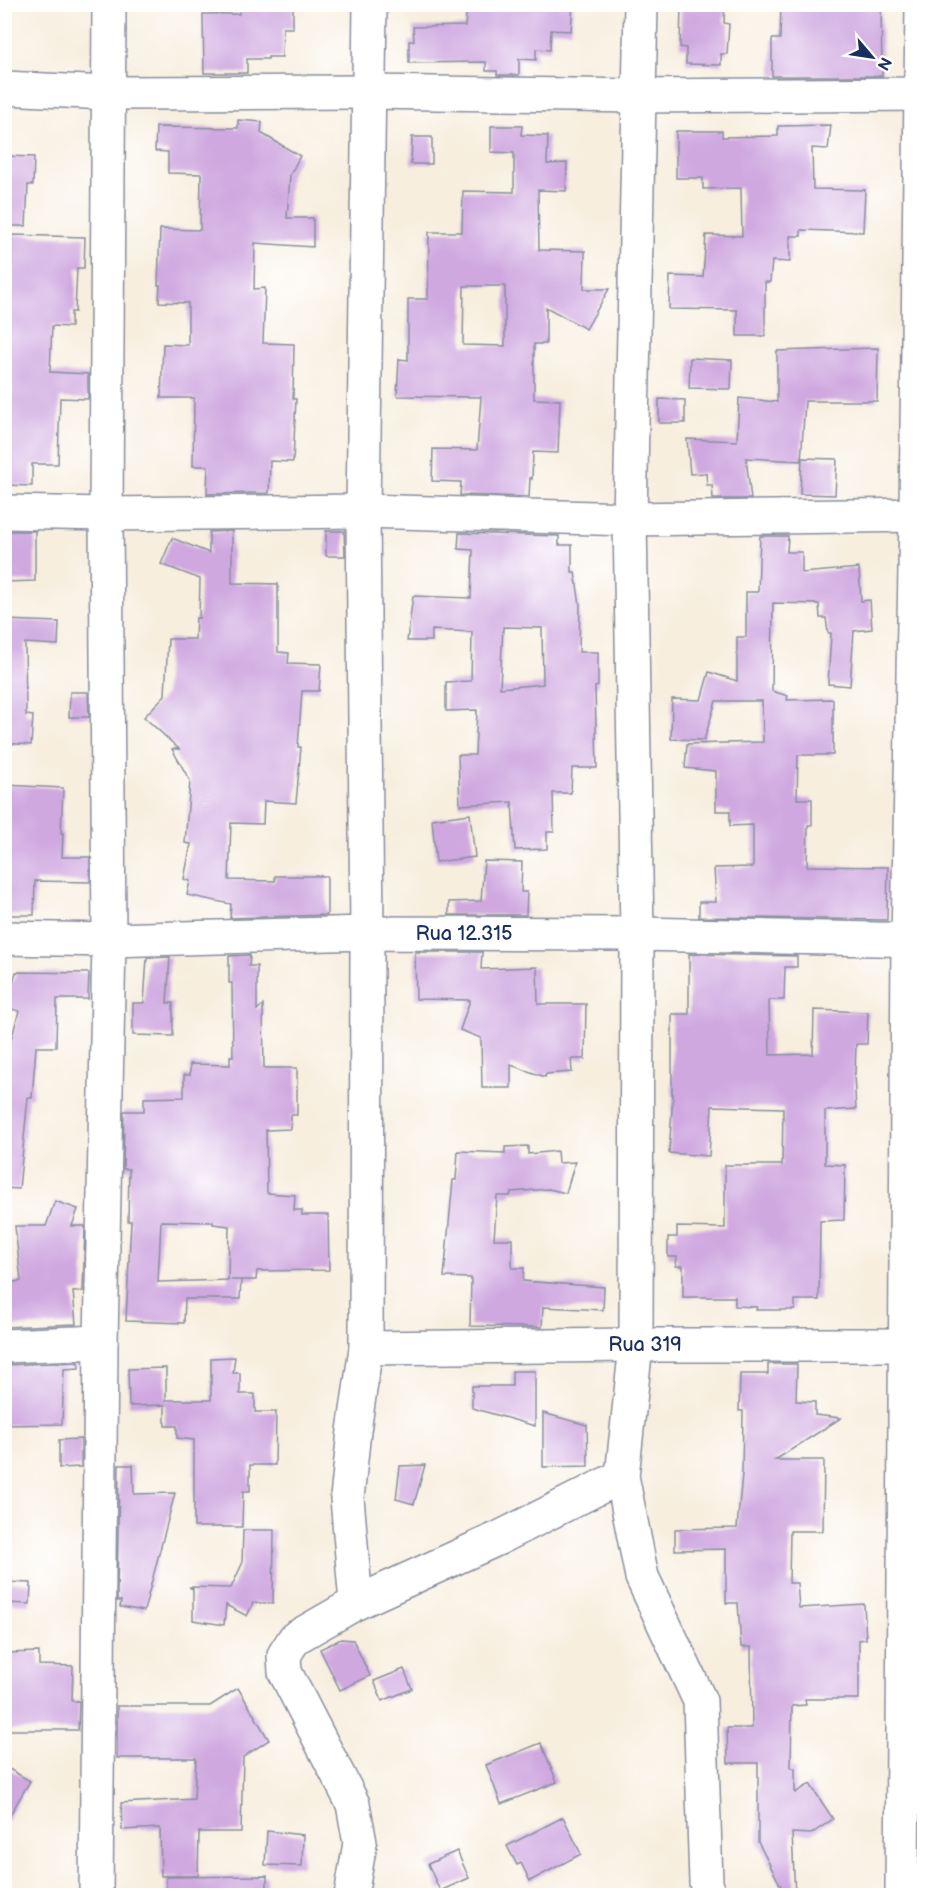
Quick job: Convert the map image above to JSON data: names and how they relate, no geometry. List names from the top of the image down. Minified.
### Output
{"streets":{"street":["Rua 12.315","Rua 319"]},"north":"bottom right"}
